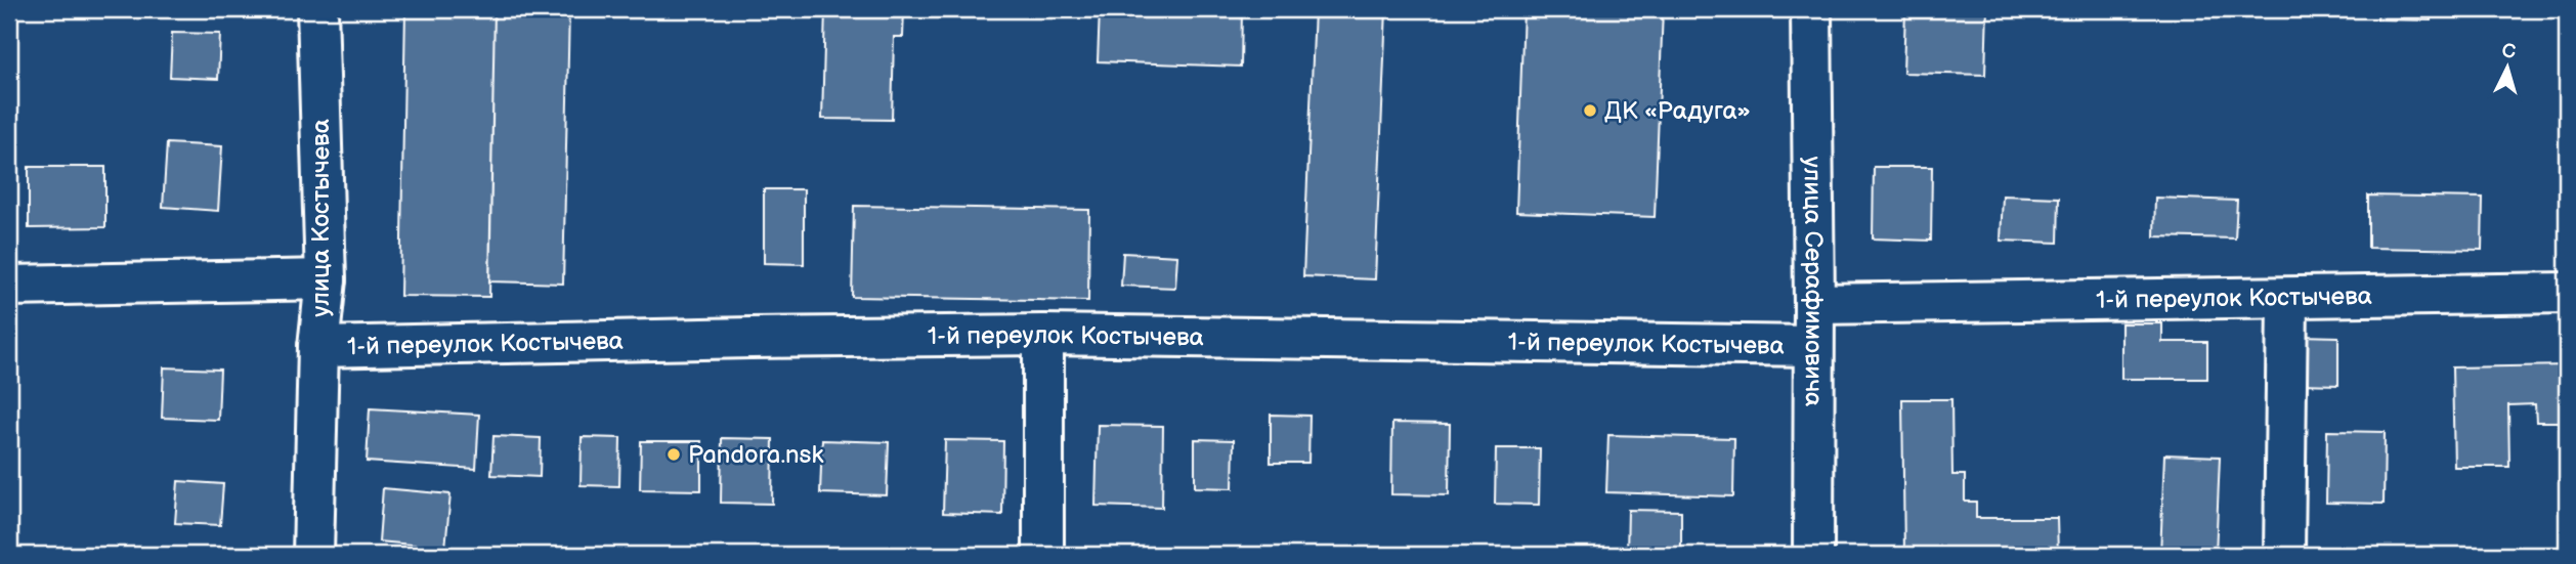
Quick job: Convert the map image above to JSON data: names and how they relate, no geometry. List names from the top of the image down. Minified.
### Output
{"streets":{"street":["улица Костычева","улица Серафимовича","1-й переулок Костычева"]},"crossings":[["улица Костычева","1-й переулок Костычева"],["улица Серафимовича","1-й переулок Костычева"]],"places":["ДК «Радуга»","Pandora.nsk"],"north":"top"}
